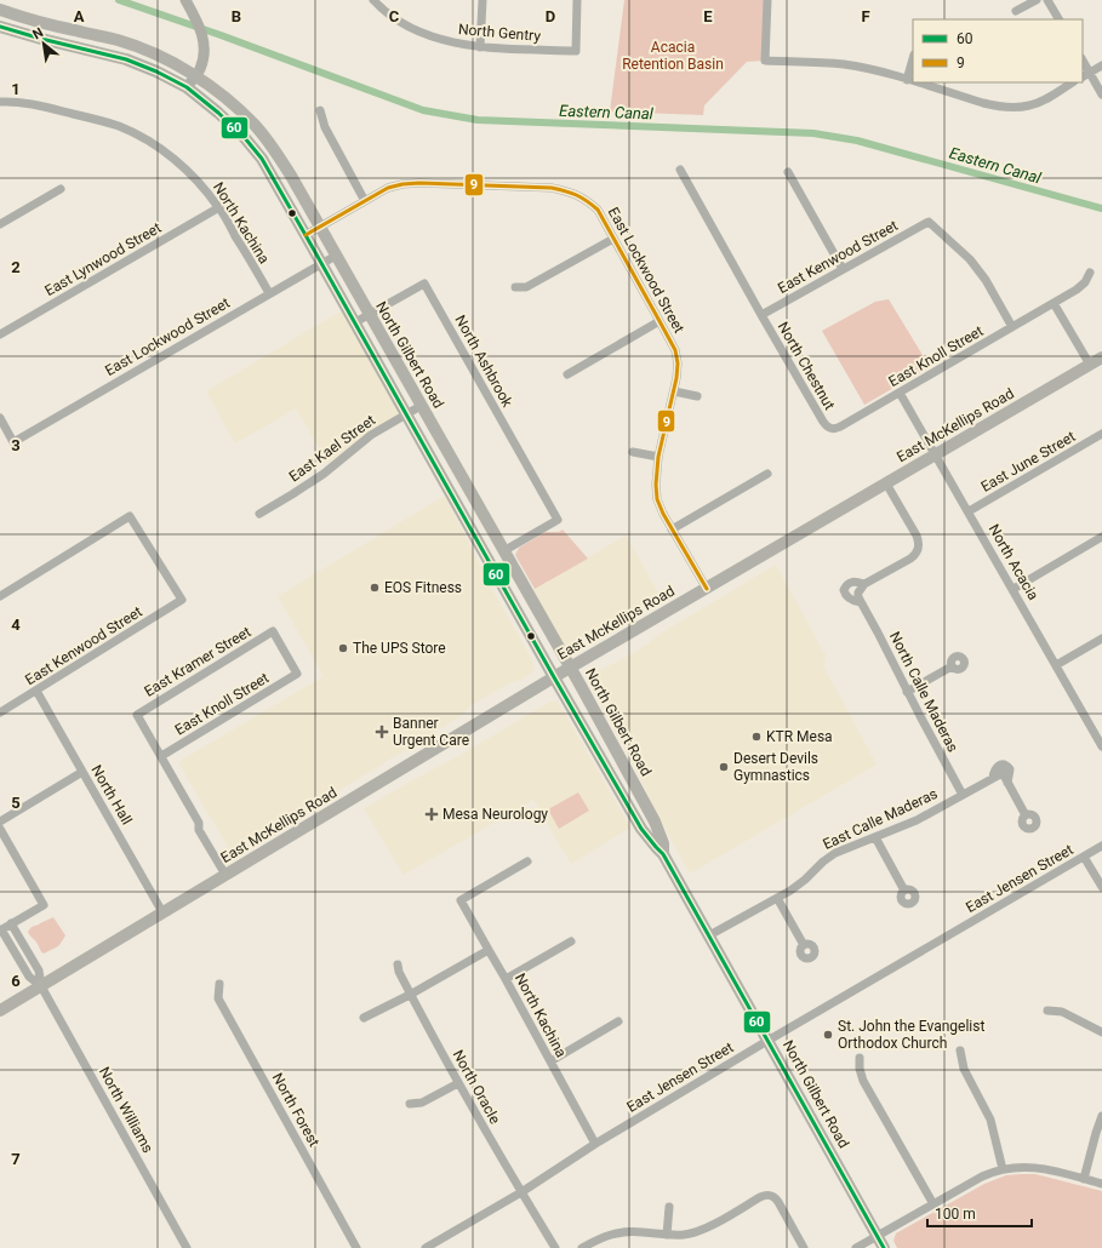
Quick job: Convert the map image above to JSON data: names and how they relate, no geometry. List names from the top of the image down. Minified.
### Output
{"streets":{"main road":["North Gilbert Road","East McKellips Road"],"street":["North Gentry","North Kachina","East Kenwood Street","East Lynwood Street","East Lockwood Street","East Knoll Street","North Ashbrook","North Chestnut","East Kael Street","East June Street","North Acacia","East Kramer Street","North Calle Maderas","North Hall","East Calle Maderas","East Jensen Street","North Oracle","North Williams","North Forest"]},"crossings":[["North Kachina","East Lynwood Street"],["North Kachina","East Lockwood Street"],["North Kachina","East Jensen Street"],["East Kenwood Street","East Knoll Street"],["East Kenwood Street","North Chestnut"],["East Kenwood Street","North Hall"],["East Lockwood Street","North Gilbert Road"],["North Gilbert Road","North Ashbrook"],["North Gilbert Road","East McKellips Road"],["North Gilbert Road","East Kael Street"],["North Gilbert Road","East Calle Maderas"],["North Gilbert Road","East Jensen Street"],["East Knoll Street","North Chestnut"],["East Knoll Street","North Acacia"],["East Knoll Street","East Kramer Street"],["East McKellips Road","North Acacia"],["East McKellips Road","North Calle Maderas"],["East McKellips Road","North Hall"],["East McKellips Road","North Williams"],["East June Street","North Acacia"],["North Calle Maderas","East Calle Maderas"],["East Jensen Street","North Oracle"]],"water":["Eastern Canal"],"parks":["Acacia Retention Basin"],"places":{"other":["EOS Fitness","The UPS Store","KTR Mesa","Desert Devils Gymnastics","St. John the Evangelist Orthodox Church"],"health":["Banner Urgent Care","Mesa Neurology"]},"lines":["transit line 60","transit line 9"],"legend":["60","9"],"scale_bar":"100 m","north":"top left","grid":{"columns":["A","B","C","D","E","F"],"rows":["1","2","3","4","5","6","7"]}}
